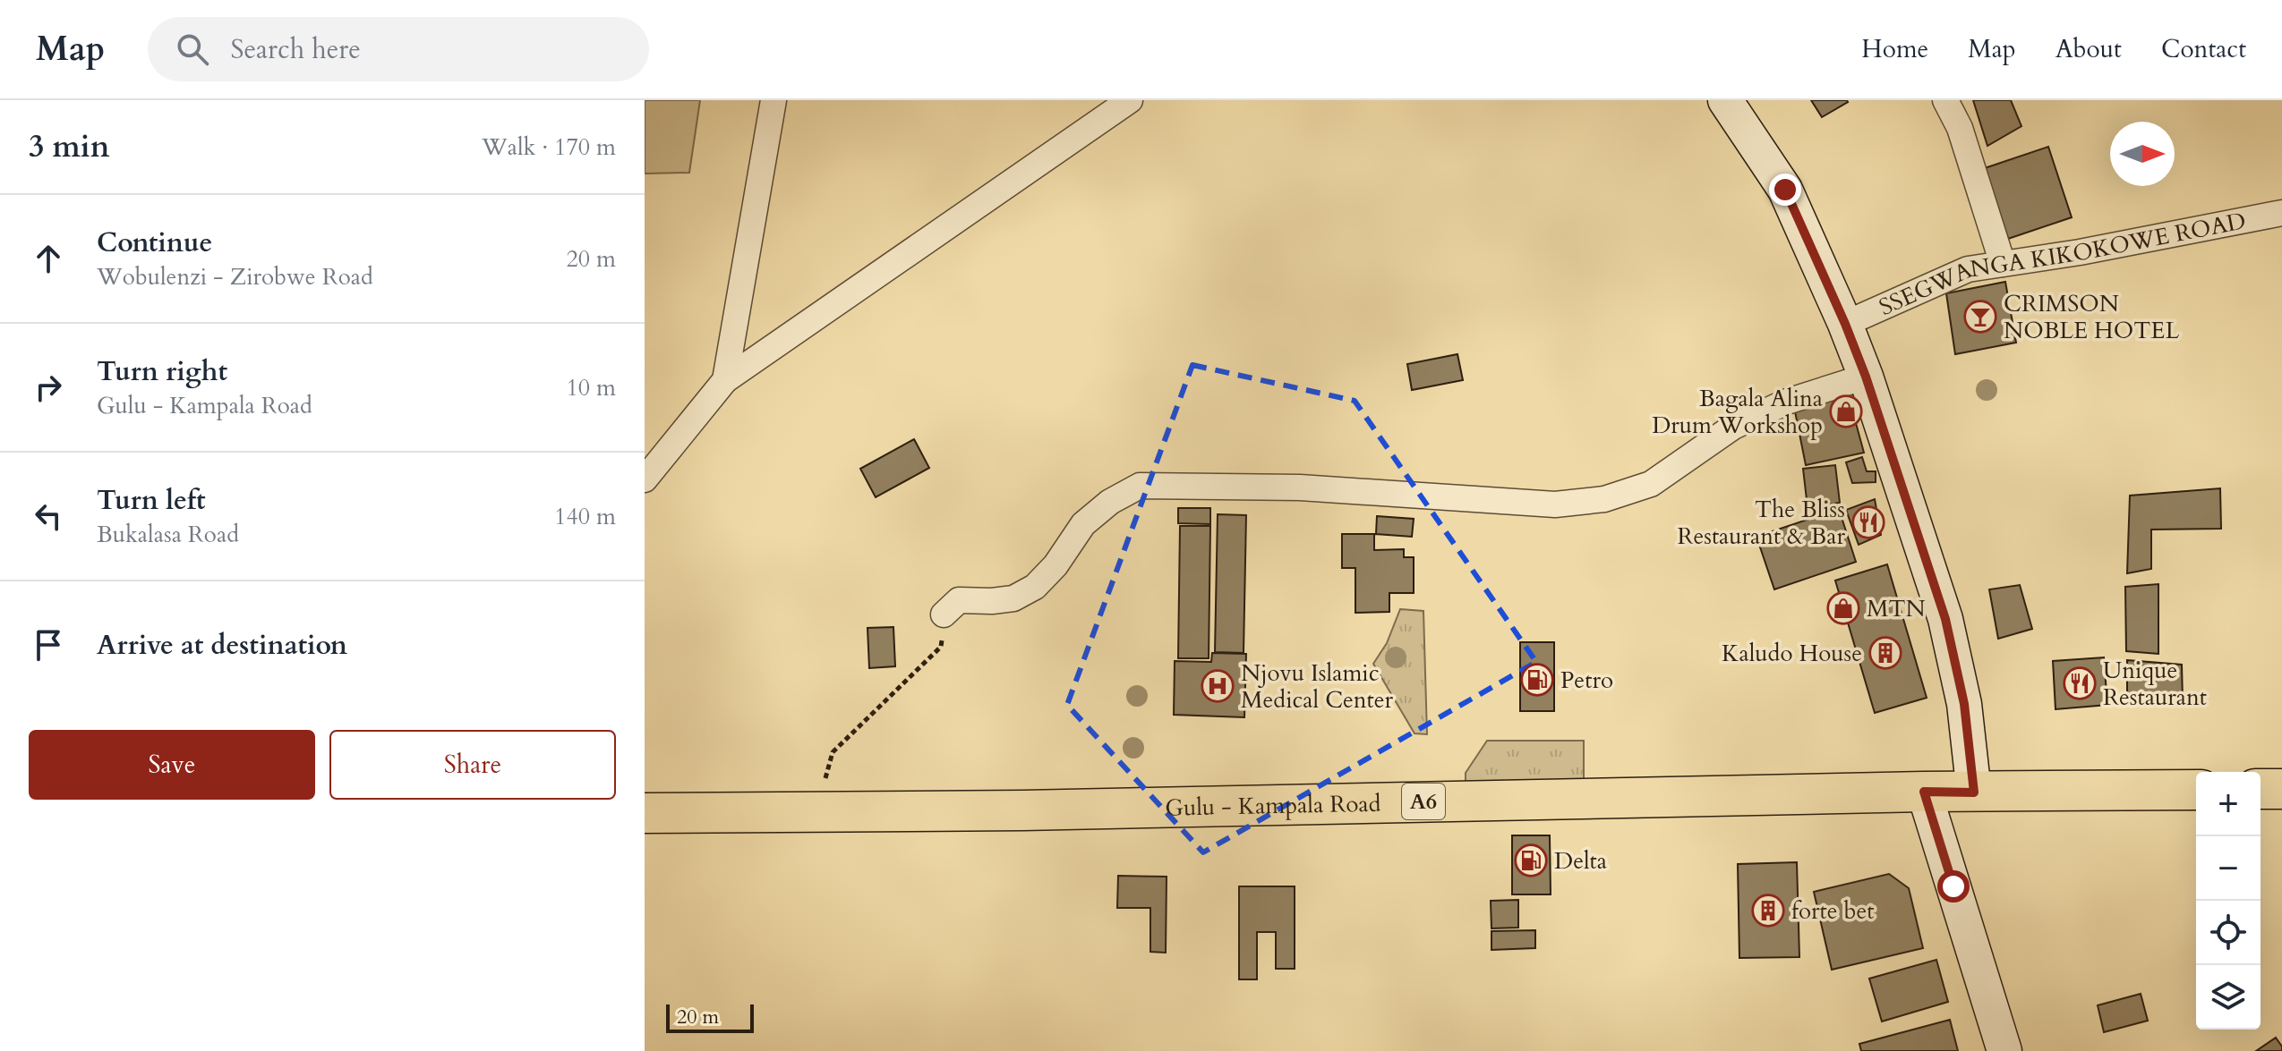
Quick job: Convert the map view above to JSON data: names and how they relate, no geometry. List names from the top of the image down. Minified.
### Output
{"streets":{"main road":["A6","Gulu - Kampala Road"],"street":["SSEGWANGA KIKOKOWE ROAD"]},"places":{"bar":["CRIMSON NOBLE HOTEL"],"shop":["Bagala Alina Drum Workshop","MTN"],"restaurant":["The Bliss Restaurant & Bar","Unique Restaurant"],"building":["Kaludo House","forte bet"],"fuel station":["Petro","Delta"],"hospital":["Njovu Islamic Medical Center"]},"scale_bar":"20 m","north":"right","page":{"header":"Map","search":"Search here","nav":["Home","Map","About","Contact"],"heading":["3 min","Walk · 170 m"],"list":[["Continue","Wobulenzi - Zirobwe Road","20 m"],["Turn right","Gulu - Kampala Road","10 m"],["Turn left","Bukalasa Road","140 m"],"Arrive at destination"],"buttons":["Save","Share"],"map_buttons":["+","−"],"scale":"20 m"}}
